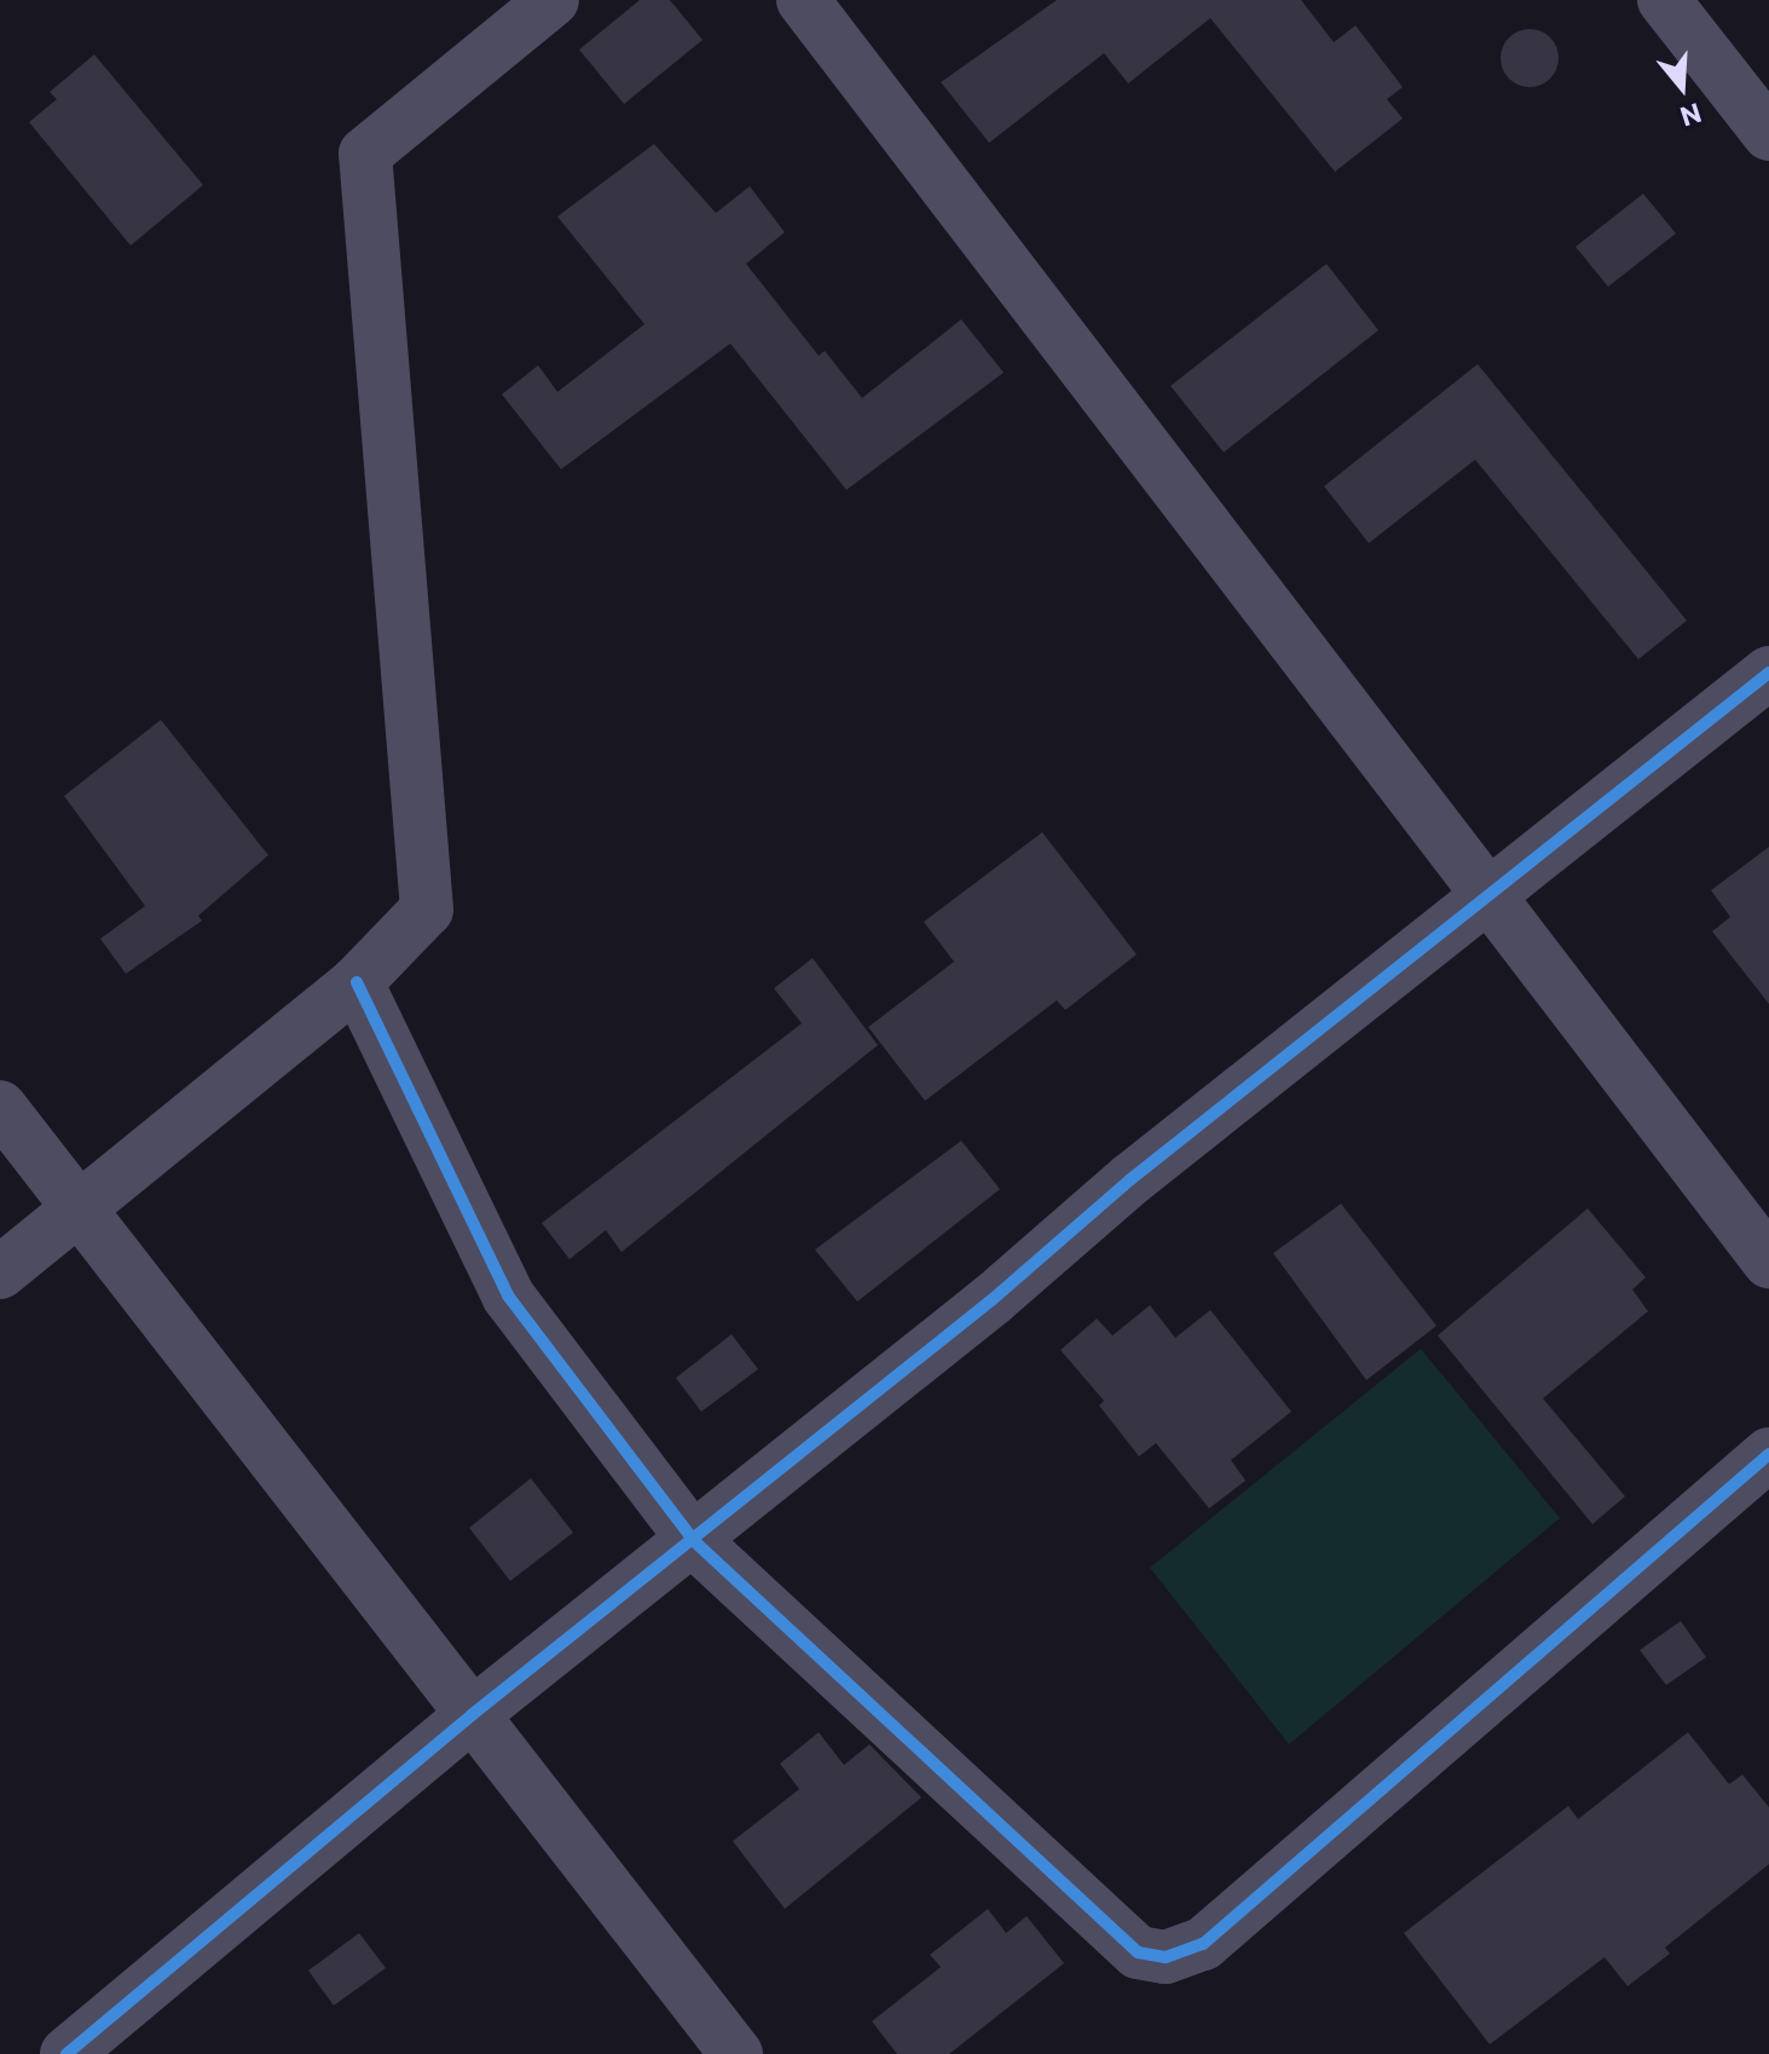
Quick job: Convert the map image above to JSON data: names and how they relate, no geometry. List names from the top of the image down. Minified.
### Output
{"north":"bottom"}
